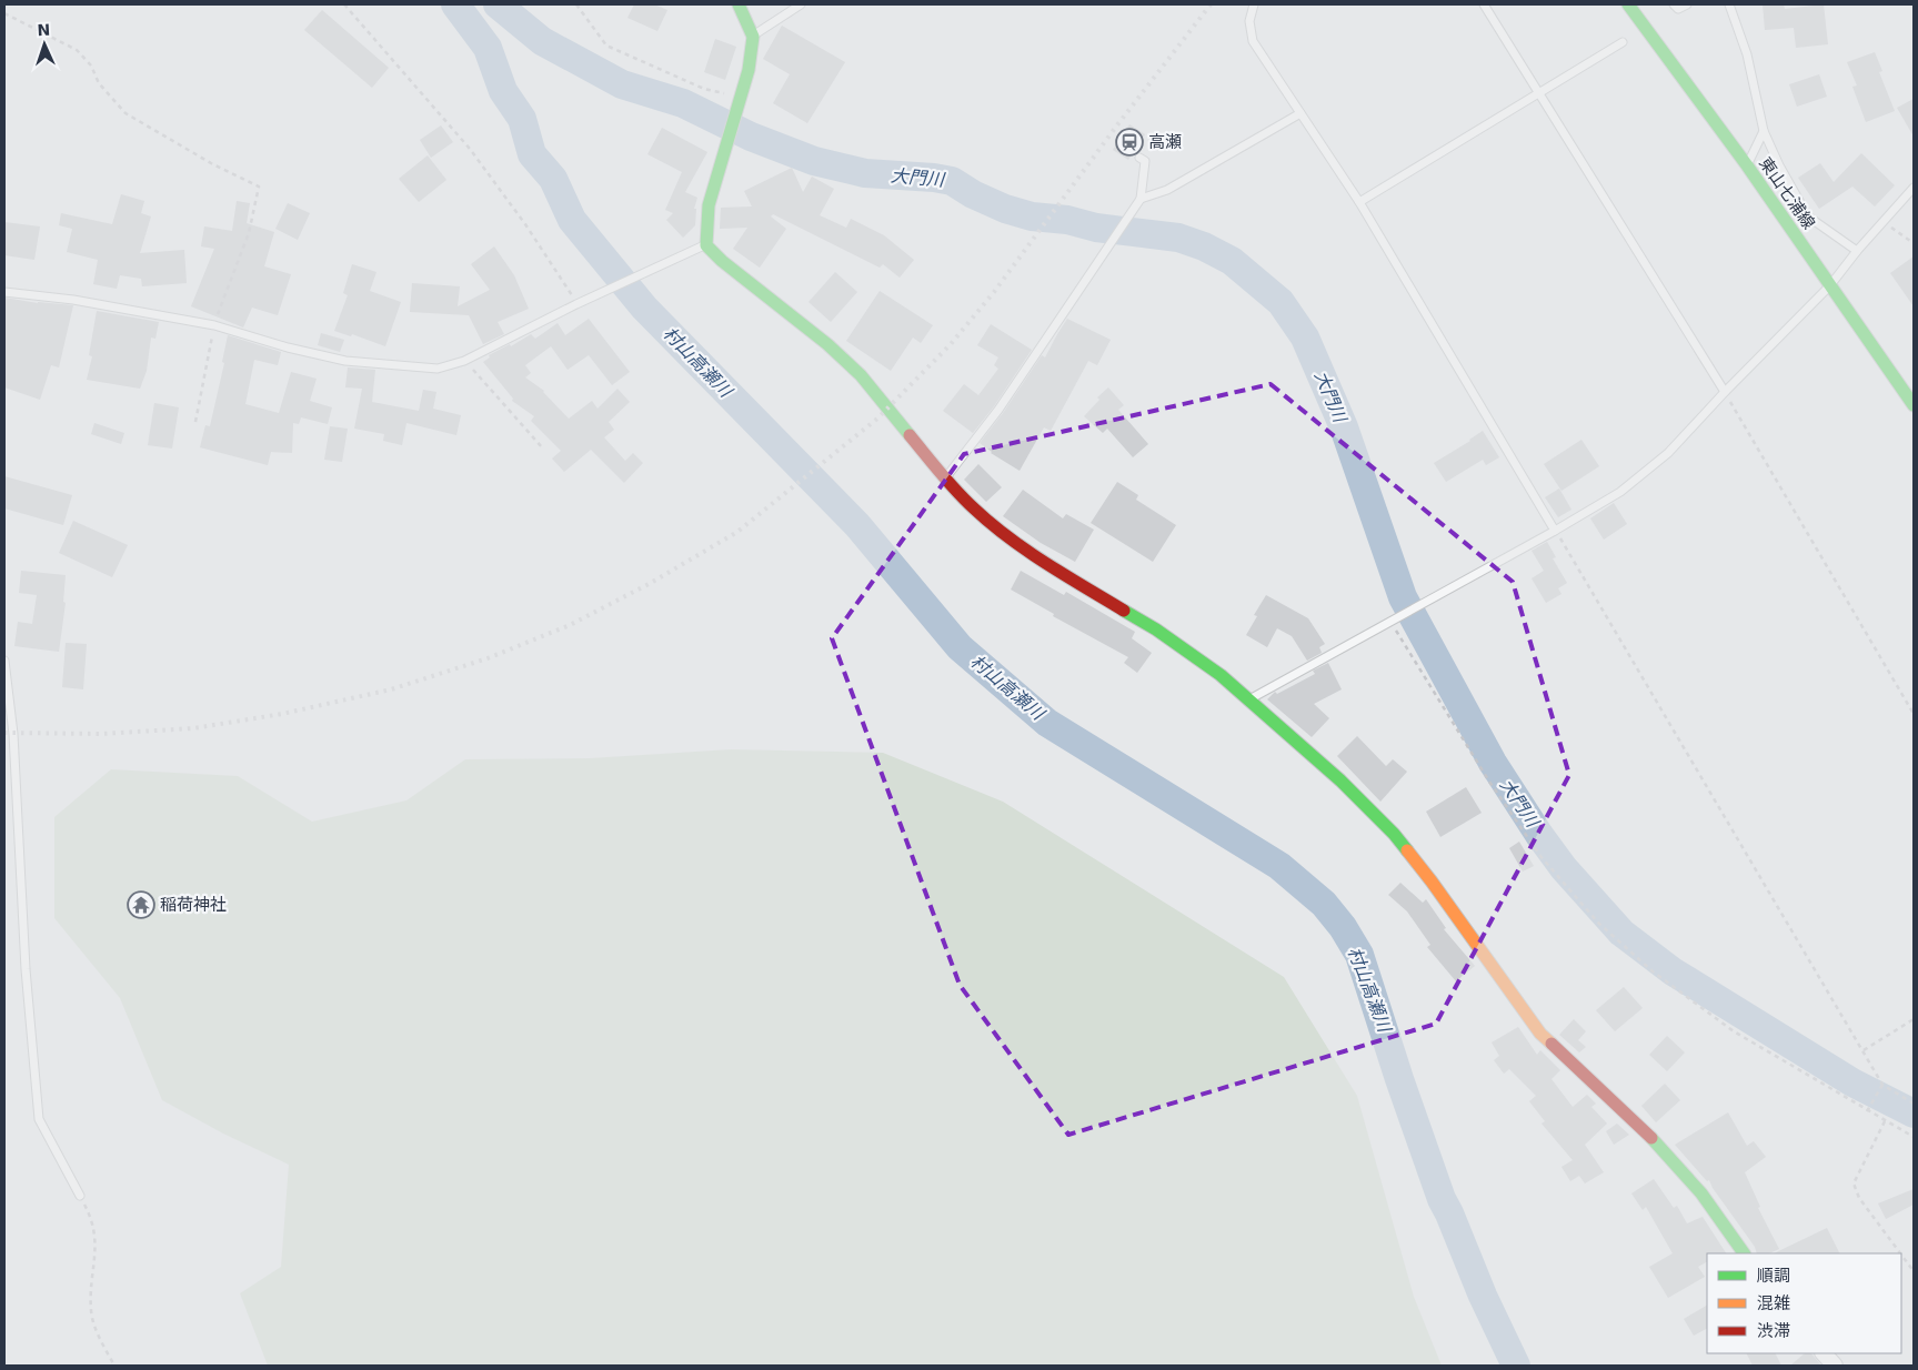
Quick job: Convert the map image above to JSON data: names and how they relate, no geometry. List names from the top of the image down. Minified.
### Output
{"streets":{"street":["東山七浦線"]},"water":["大門川","村山高瀬川"],"places":{"station":["高瀬"],"temple":["稲荷神社"]},"legend":["順調","混雑","渋滞"],"north":"top"}
